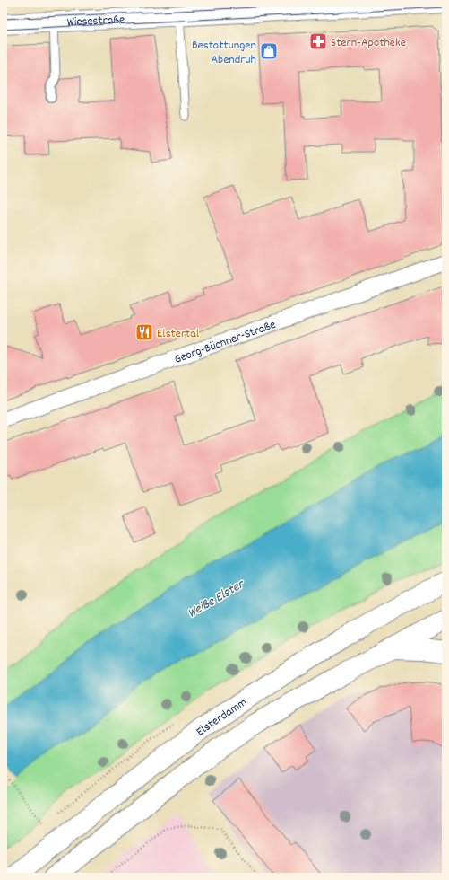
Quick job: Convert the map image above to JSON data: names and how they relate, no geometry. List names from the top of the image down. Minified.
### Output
{"streets":{"main road":["Wiesestraße","Elsterdamm"],"street":["Georg-Büchner-Straße"]},"water":["Weiße Elster"],"places":{"pharmacy":["Stern-Apotheke"],"shop":["Bestattungen Abendruh"],"restaurant":["Elstertal"]}}
